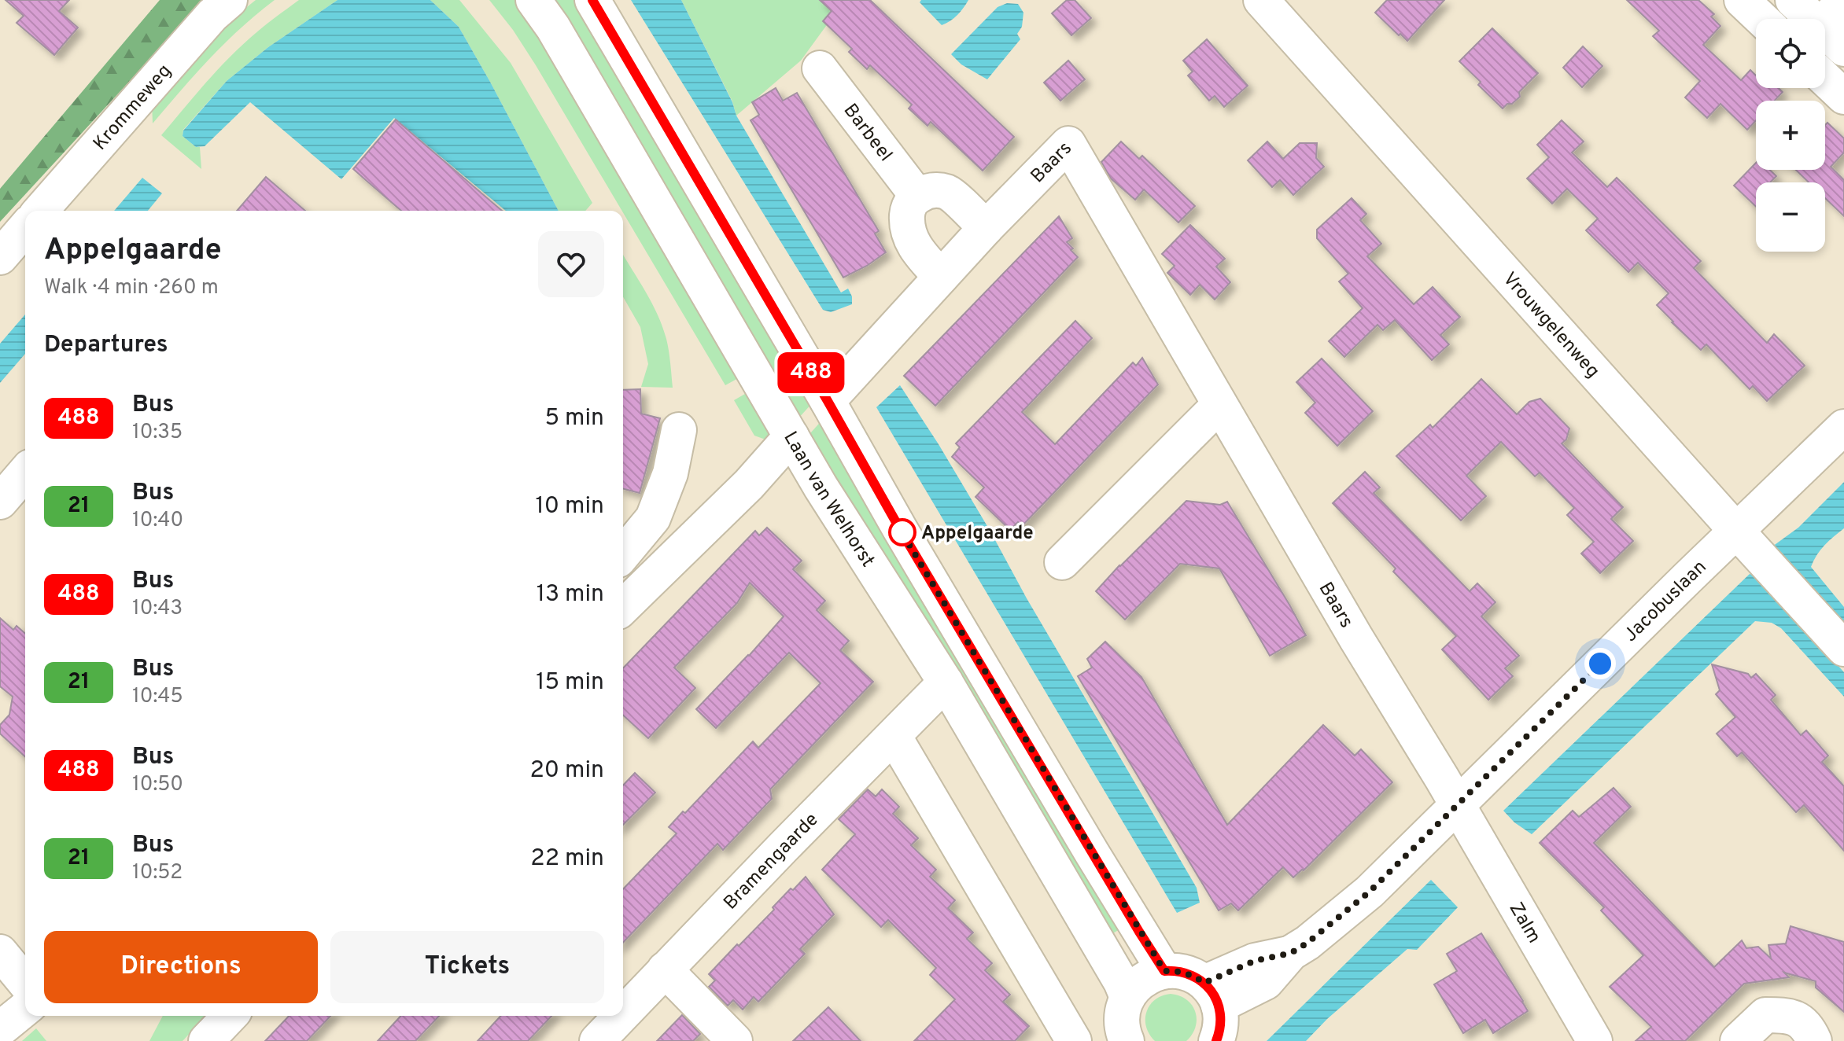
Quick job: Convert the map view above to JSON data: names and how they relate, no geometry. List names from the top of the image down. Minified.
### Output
{"streets":{"street":["Krommeweg","Barbeel","Baars","Vrouwgelenweg","Laan van Welhorst","Jacobuslaan","Bramengaarde","Zalm"]},"crossings":[["Baars","Jacobuslaan"],["Baars","Zalm"],["Vrouwgelenweg","Jacobuslaan"],["Laan van Welhorst","Bramengaarde"],["Jacobuslaan","Zalm"]],"places":["Appelgaarde"],"lines":["bus line 488"],"page":{"on_map":"488","map_buttons":["+","−"],"heading":[["Appelgaarde","Walk · 4 min · 260 m"],"Departures"],"list":[{"mark":"488","name":"Bus","note":"10:35","value":"5 min"},{"mark":"21","name":"Bus","note":"10:40","value":"10 min"},{"mark":"488","name":"Bus","note":"10:43","value":"13 min"},{"mark":"21","name":"Bus","note":"10:45","value":"15 min"},{"mark":"488","name":"Bus","note":"10:50","value":"20 min"},{"mark":"21","name":"Bus","note":"10:52","value":"22 min"}],"buttons":["Directions","Tickets"]}}
